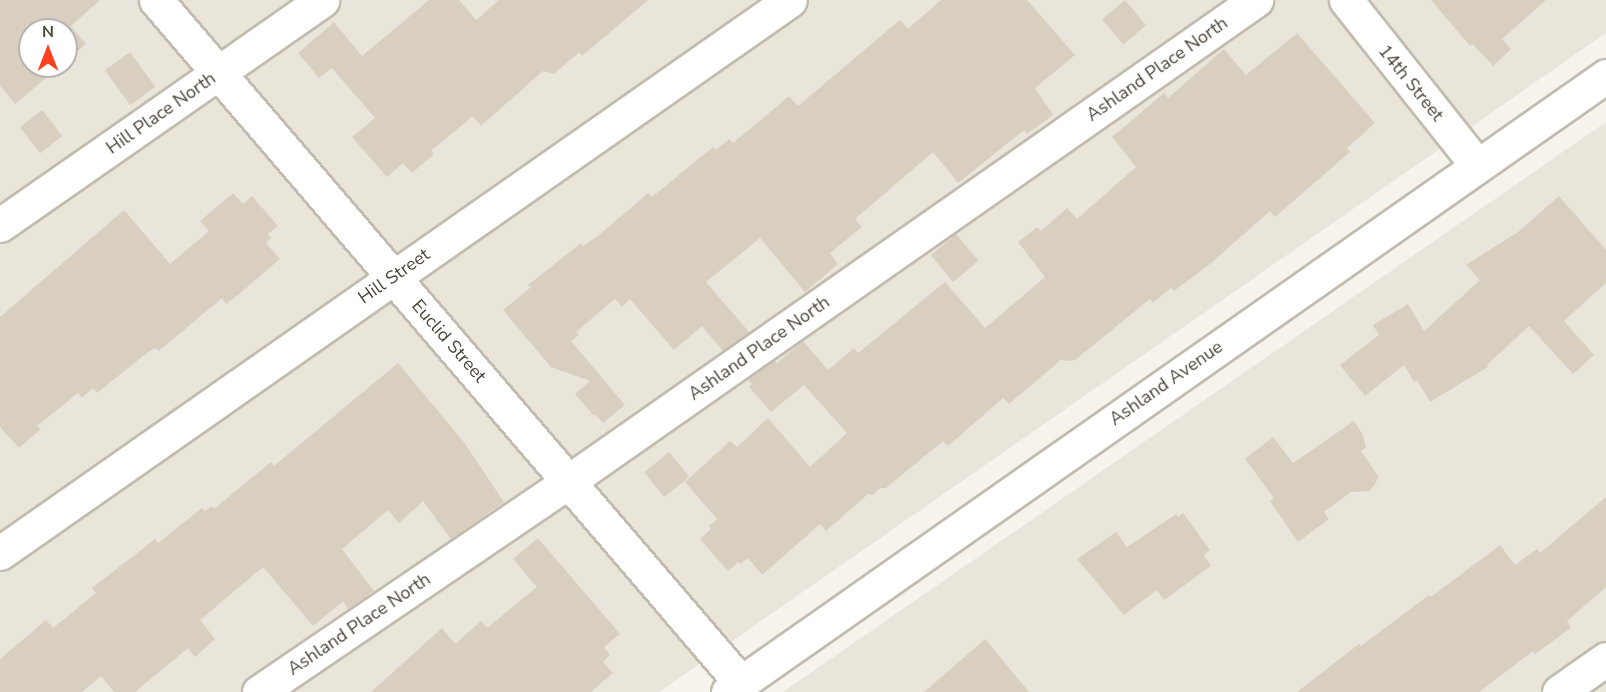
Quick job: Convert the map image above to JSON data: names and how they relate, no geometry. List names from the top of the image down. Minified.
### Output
{"streets":{"street":["Ashland Place North","14th Street","Hill Place North","Hill Street","Euclid Street","Ashland Avenue"]},"crossings":[["Ashland Place North","Euclid Street"],["14th Street","Ashland Avenue"],["Hill Place North","Euclid Street"],["Hill Street","Euclid Street"],["Euclid Street","Ashland Avenue"]],"north":"top"}
